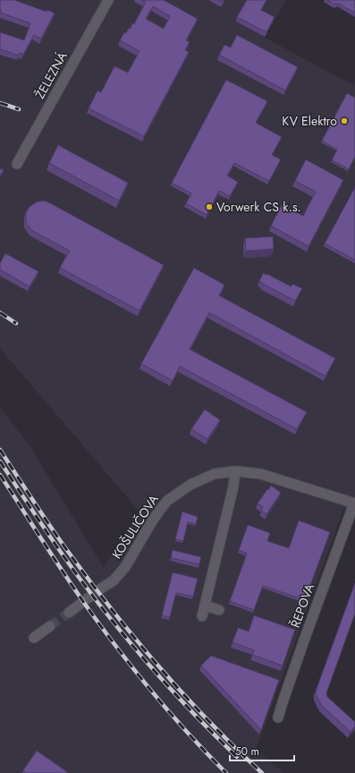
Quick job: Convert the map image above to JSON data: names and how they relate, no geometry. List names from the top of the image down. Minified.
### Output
{"streets":{"street":["ŽELEZNÁ","KOŠULIČOVA","ŘEPOVA"]},"crossings":[["KOŠULIČOVA","ŘEPOVA"]],"places":["KV Elektro","Vorwerk CS k.s."],"scale_bar":"50 m"}
